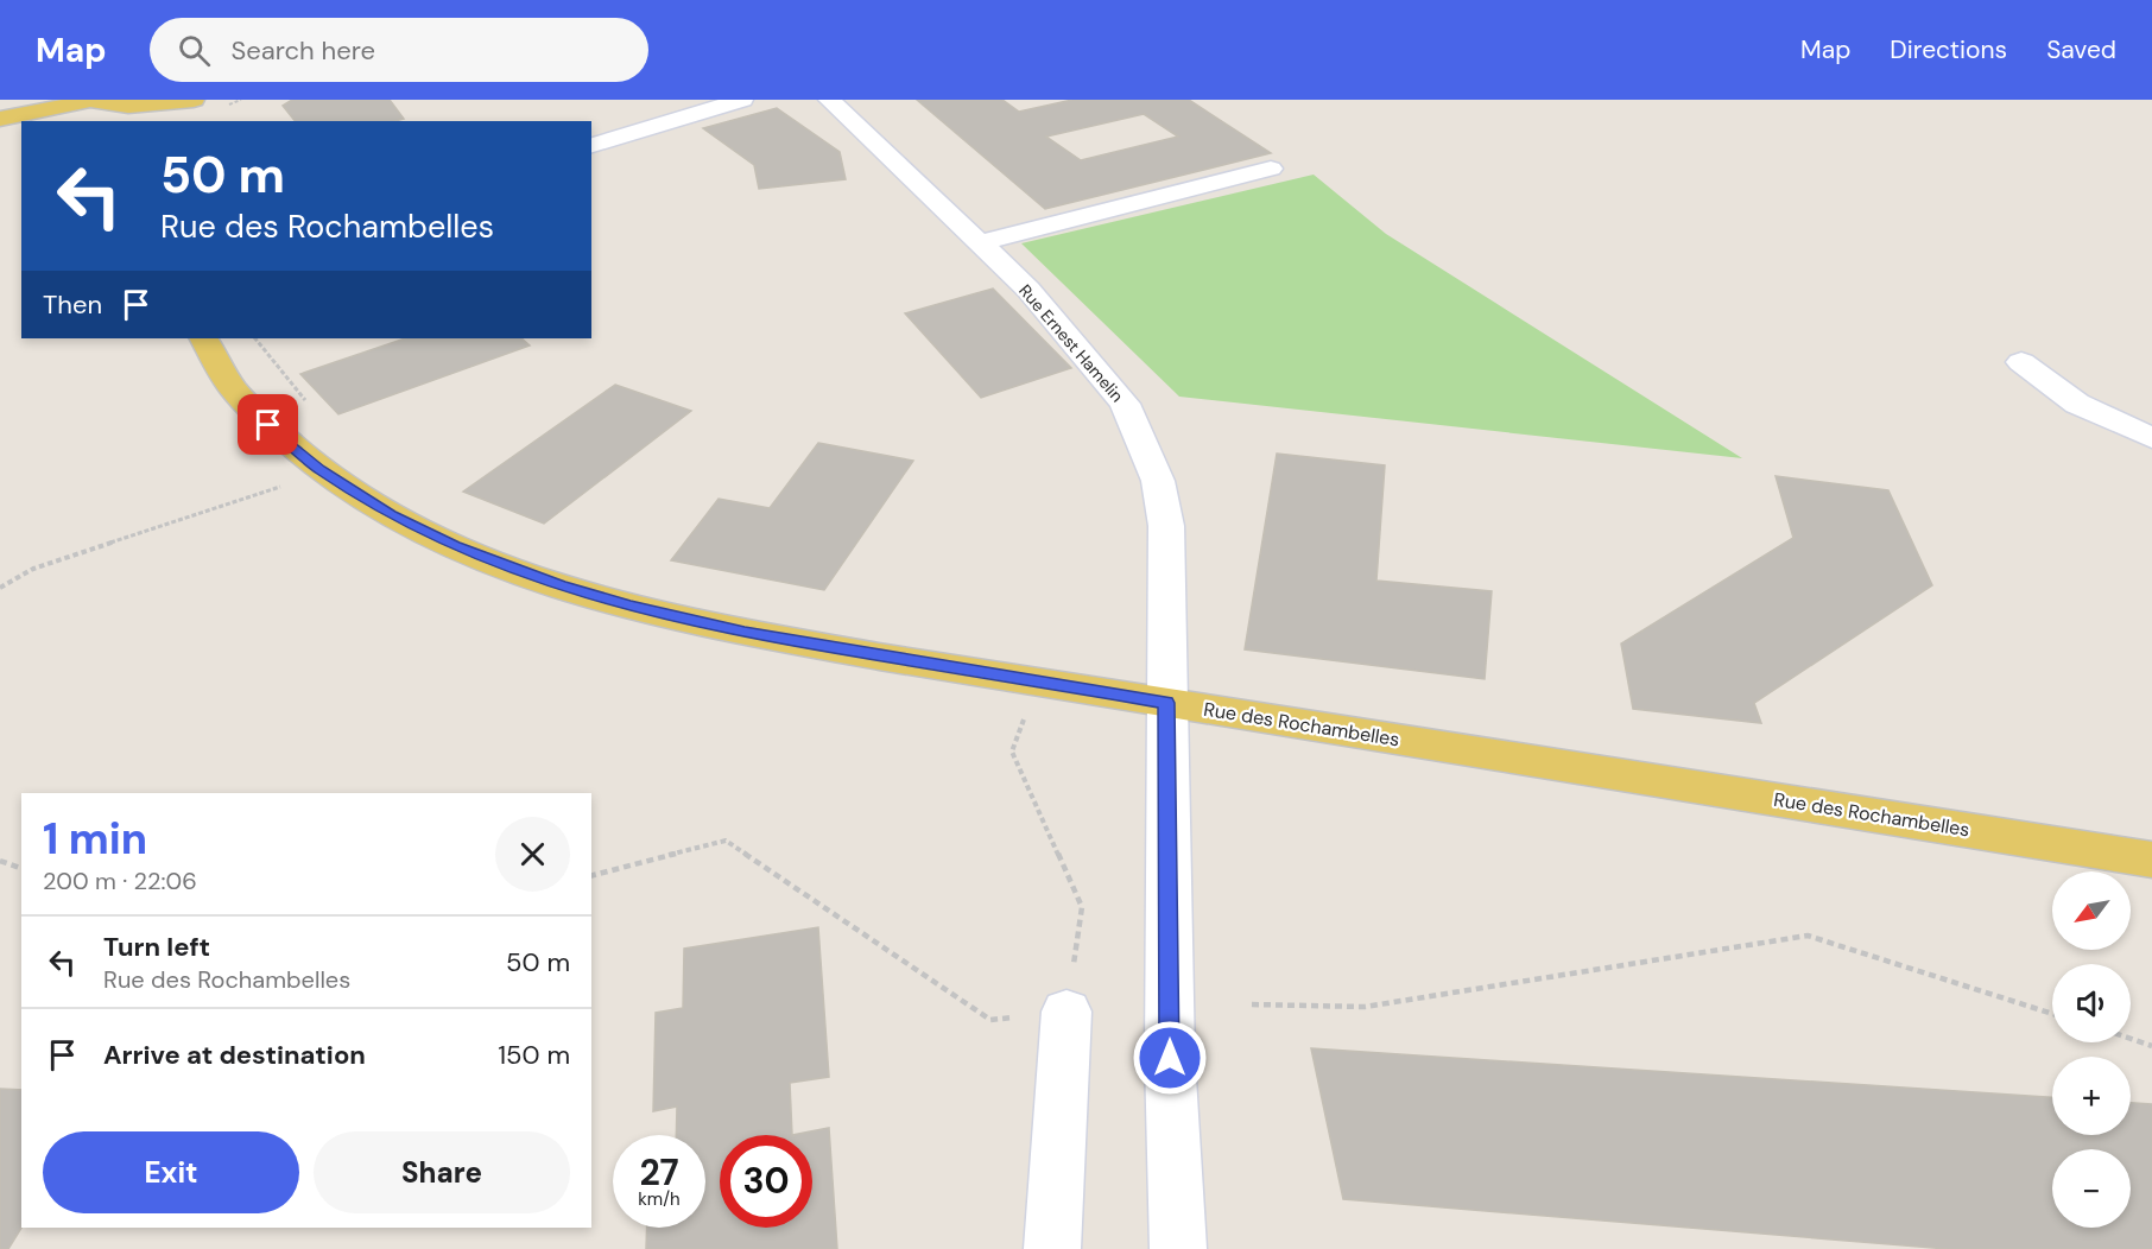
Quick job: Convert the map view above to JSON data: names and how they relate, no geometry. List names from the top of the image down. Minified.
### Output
{"streets":{"main road":["Rue des Rochambelles"],"street":["Rue Ernest Hamelin"]},"crossings":[["Rue Ernest Hamelin","Rue des Rochambelles"]],"north":"bottom left","page":{"header":"Map","search":"Search here","nav":["Map","Directions","Saved"],"turn":["50 m","Rue des Rochambelles"],"then":"Then","heading":["1 min","200 m · 22:06"],"map_buttons":["+","−"],"list":[{"name":"Turn left","note":"Rue des Rochambelles","value":"50 m"},{"name":"Arrive at destination","value":"150 m"}],"buttons":["Exit","Share"],"speed":"27 km/h","limit":"30"}}
